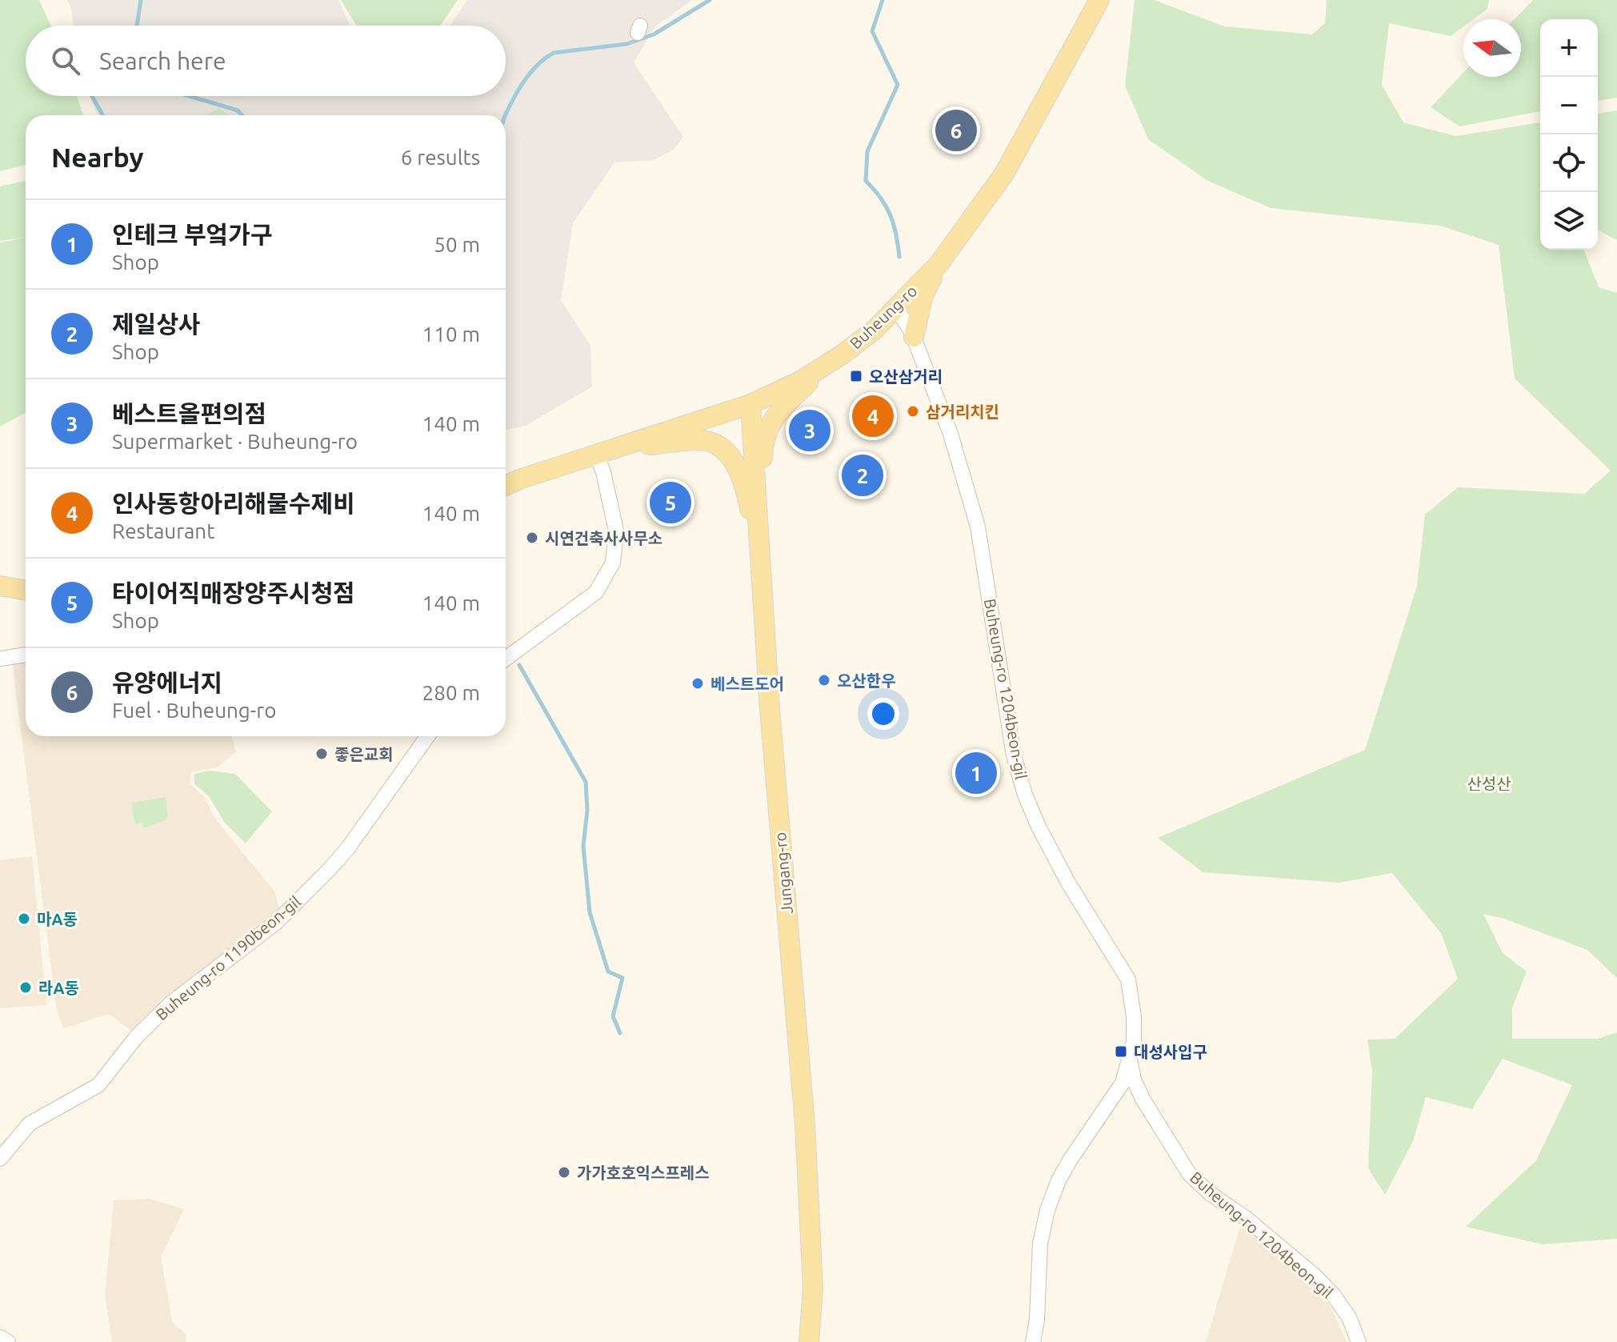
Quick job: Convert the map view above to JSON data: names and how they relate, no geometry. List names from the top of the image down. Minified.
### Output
{"streets":{"main road":["Buheung-ro","Jungang-ro"],"street":["Buheung-ro 1204beon-gil","Buheung-ro 1190beon-gil"]},"crossings":[["Buheung-ro","Buheung-ro 1204beon-gil"],["Buheung-ro","Jungang-ro"]],"parks":["산성산"],"places":{"transit":["오산삼거리","대성사입구"],"other":["삼거리치킨","시연건축사사무소","오산한우","베스트도어","좋은교회","마A동","라A동","가가호호익스프레스"]},"north":"left","page":{"map_buttons":["+","−"],"search":"Search here","pins":["6","4","3","2","5","1"],"heading":["Nearby","6 results"],"list":[{"mark":"1","name":"인테크 부엌가구","note":"Shop","value":"50 m"},{"mark":"2","name":"제일상사","note":"Shop","value":"110 m"},{"mark":"3","name":"베스트올편의점","note":"Supermarket · Buheung-ro","value":"140 m"},{"mark":"4","name":"인사동항아리해물수제비","note":"Restaurant","value":"140 m"},{"mark":"5","name":"타이어직매장양주시청점","note":"Shop","value":"140 m"},{"mark":"6","name":"유양에너지","note":"Fuel · Buheung-ro","value":"280 m"}]}}
